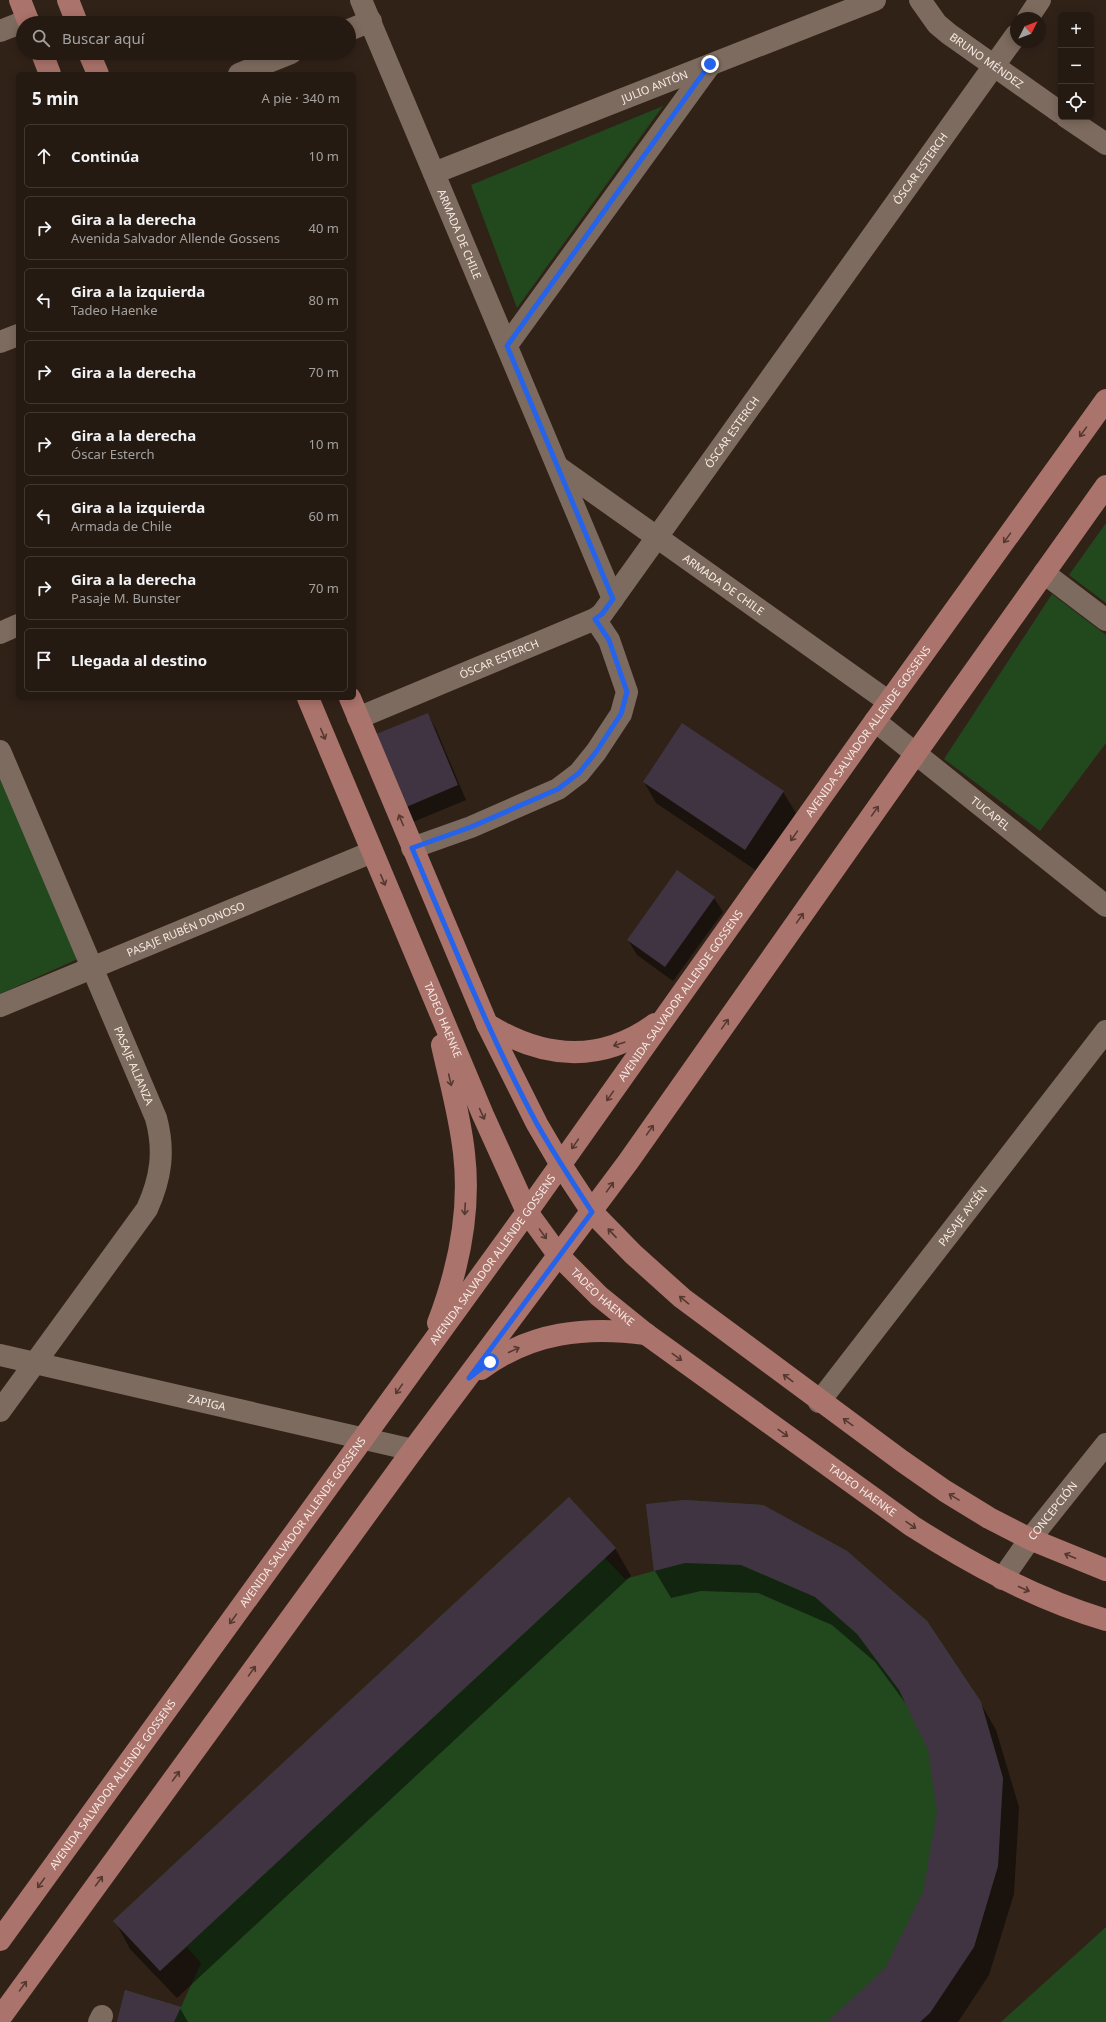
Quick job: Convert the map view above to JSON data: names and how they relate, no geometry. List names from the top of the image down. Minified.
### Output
{"streets":{"main road":["AVENIDA SALVADOR ALLENDE GOSSENS","TADEO HAENKE"],"street":["BRUNO MÉNDEZ","JULIO ANTÓN","ÓSCAR ESTERCH","ARMADA DE CHILE","TUCAPEL","PASAJE RUBÉN DONOSO","PASAJE ALIANZA","PASAJE AYSÉN","ZAPIGA","CONCEPCIÓN"]},"crossings":[["BRUNO MÉNDEZ","ÓSCAR ESTERCH"],["JULIO ANTÓN","ARMADA DE CHILE"],["ÓSCAR ESTERCH","ARMADA DE CHILE"],["ARMADA DE CHILE","AVENIDA SALVADOR ALLENDE GOSSENS"],["AVENIDA SALVADOR ALLENDE GOSSENS","TUCAPEL"],["AVENIDA SALVADOR ALLENDE GOSSENS","TADEO HAENKE"],["AVENIDA SALVADOR ALLENDE GOSSENS","ZAPIGA"],["PASAJE RUBÉN DONOSO","TADEO HAENKE"],["PASAJE RUBÉN DONOSO","PASAJE ALIANZA"],["TADEO HAENKE","CONCEPCIÓN"],["PASAJE ALIANZA","ZAPIGA"]],"north":"top right","page":{"map_buttons":["+","−"],"search":"Buscar aquí","heading":["5 min","A pie · 340 m"],"list":[["Continúa","10 m"],["Gira a la derecha","Avenida Salvador Allende Gossens","40 m"],["Gira a la izquierda","Tadeo Haenke","80 m"],["Gira a la derecha","70 m"],["Gira a la derecha","Óscar Esterch","10 m"],["Gira a la izquierda","Armada de Chile","60 m"],["Gira a la derecha","Pasaje M. Bunster","70 m"],"Llegada al destino"]}}
